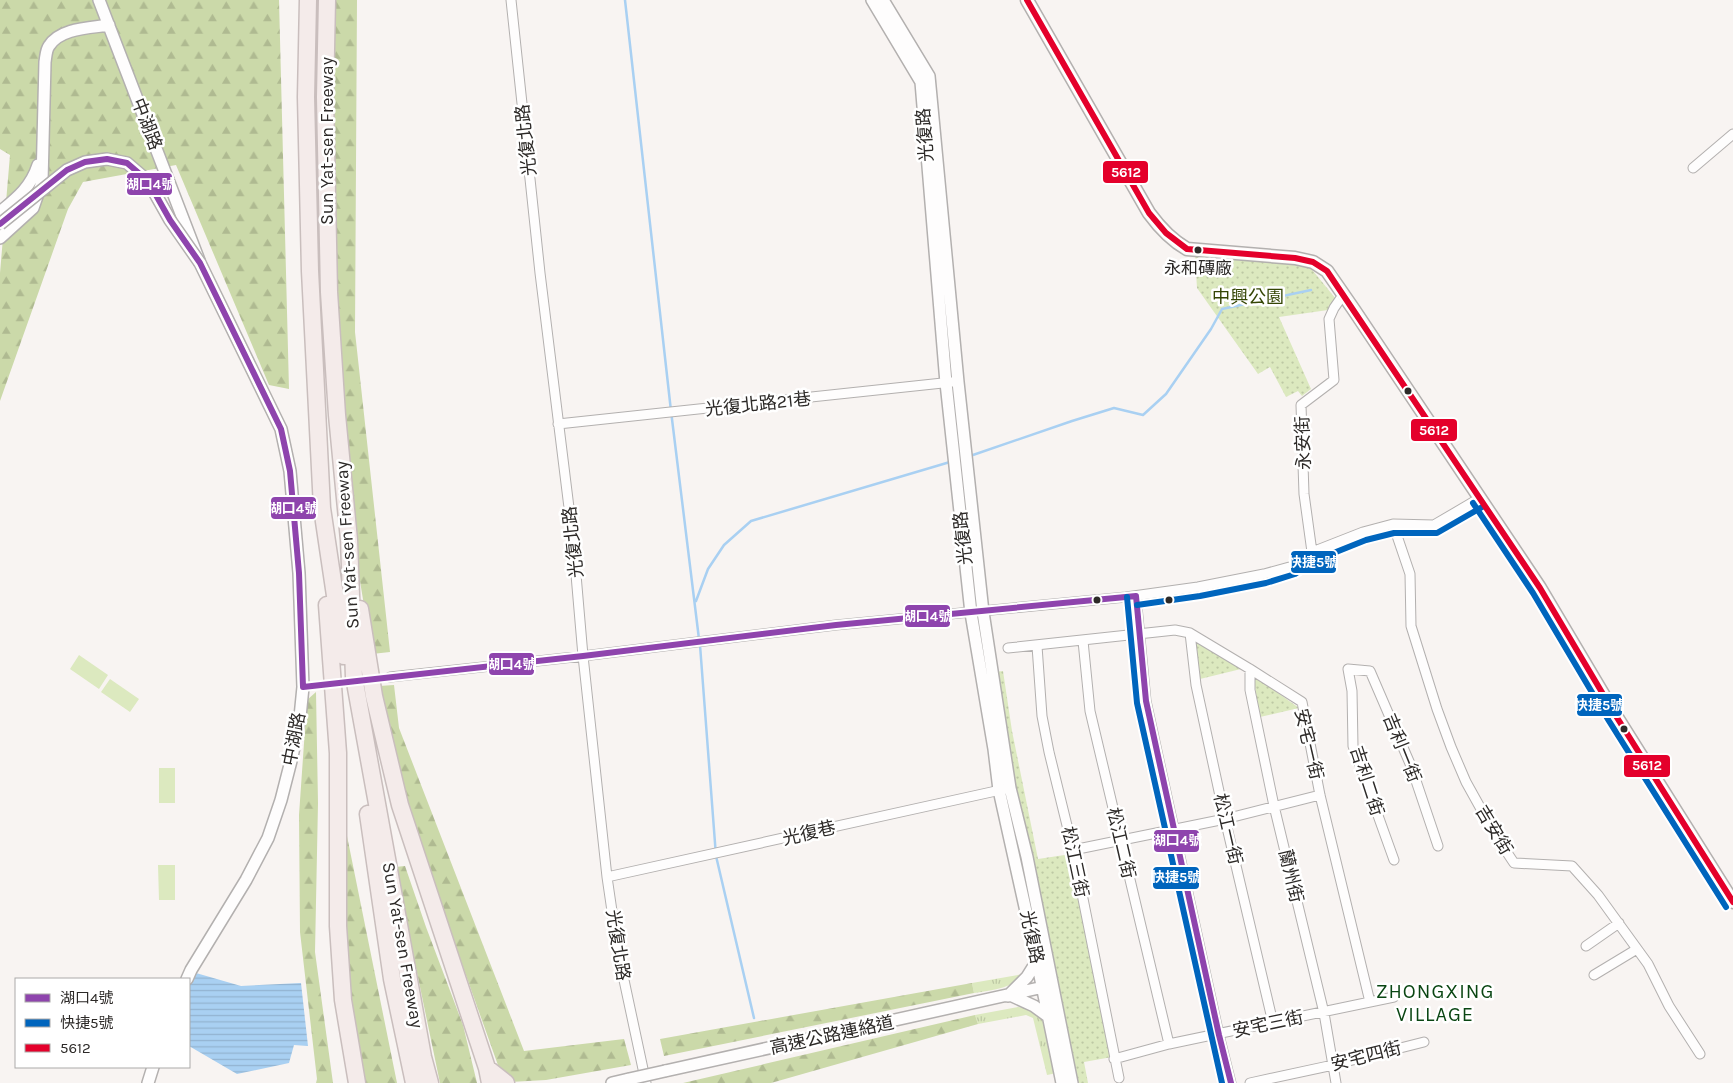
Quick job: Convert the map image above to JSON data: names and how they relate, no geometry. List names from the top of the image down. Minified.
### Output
{"streets":{"highway":["Sun Yat-sen Freeway"],"street":["中湖路","光復路","光復北路","光復北路21巷","永安街","安宅一街","吉利一街","吉利二街","松江一街","吉安街","光復巷","松江二街","松江三街","蘭州街","安宅三街","高速公路連絡道","安宅四街"]},"crossings":[["光復路","光復北路21巷"],["光復路","光復巷"],["光復路","高速公路連絡道"],["光復北路","光復北路21巷"],["光復北路","光復巷"],["安宅一街","松江一街"],["安宅一街","松江二街"],["安宅一街","松江三街"],["安宅一街","蘭州街"],["安宅一街","安宅三街"],["吉利一街","吉利二街"],["松江一街","安宅三街"],["松江二街","安宅三街"],["松江三街","安宅三街"],["蘭州街","安宅三街"],["蘭州街","安宅四街"]],"districts":["ZHONGXING VILLAGE"],"parks":["中興公園"],"places":["永和磚廠"],"lines":["transit line 5612","transit line 湖口4號","transit line 快捷5號"],"legend":["湖口4號","快捷5號","5612"]}
